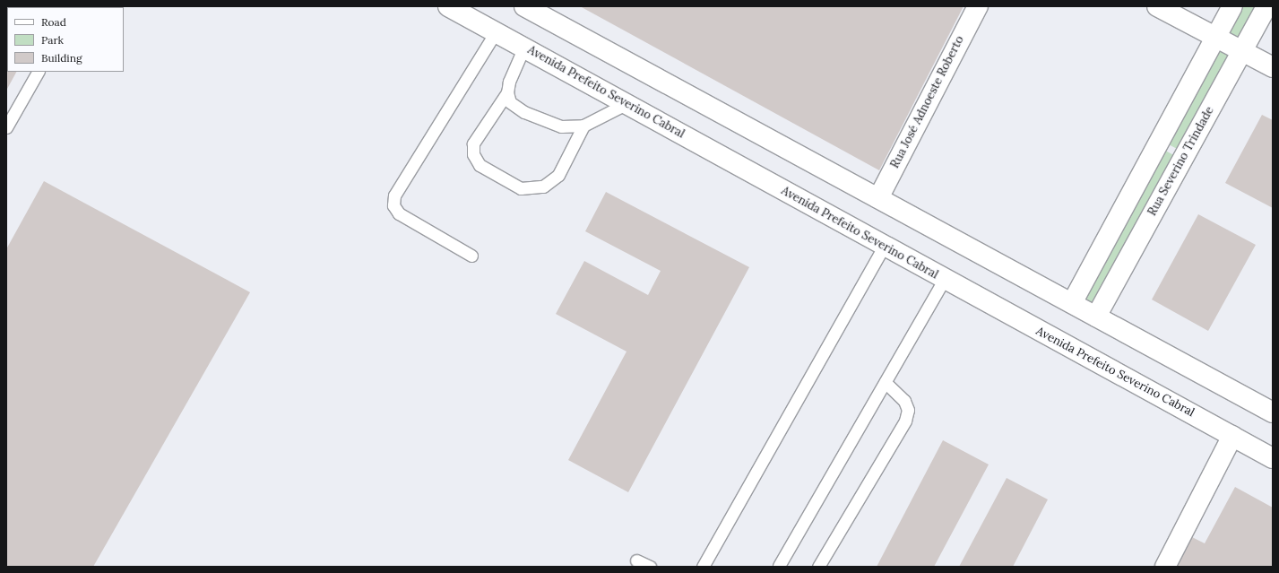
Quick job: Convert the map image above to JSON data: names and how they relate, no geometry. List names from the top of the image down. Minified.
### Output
{"streets":{"main road":["Avenida Prefeito Severino Cabral","Rua José Adnoeste Roberto","Rua Severino Trindade"]},"legend":["Road","Park","Building"]}
